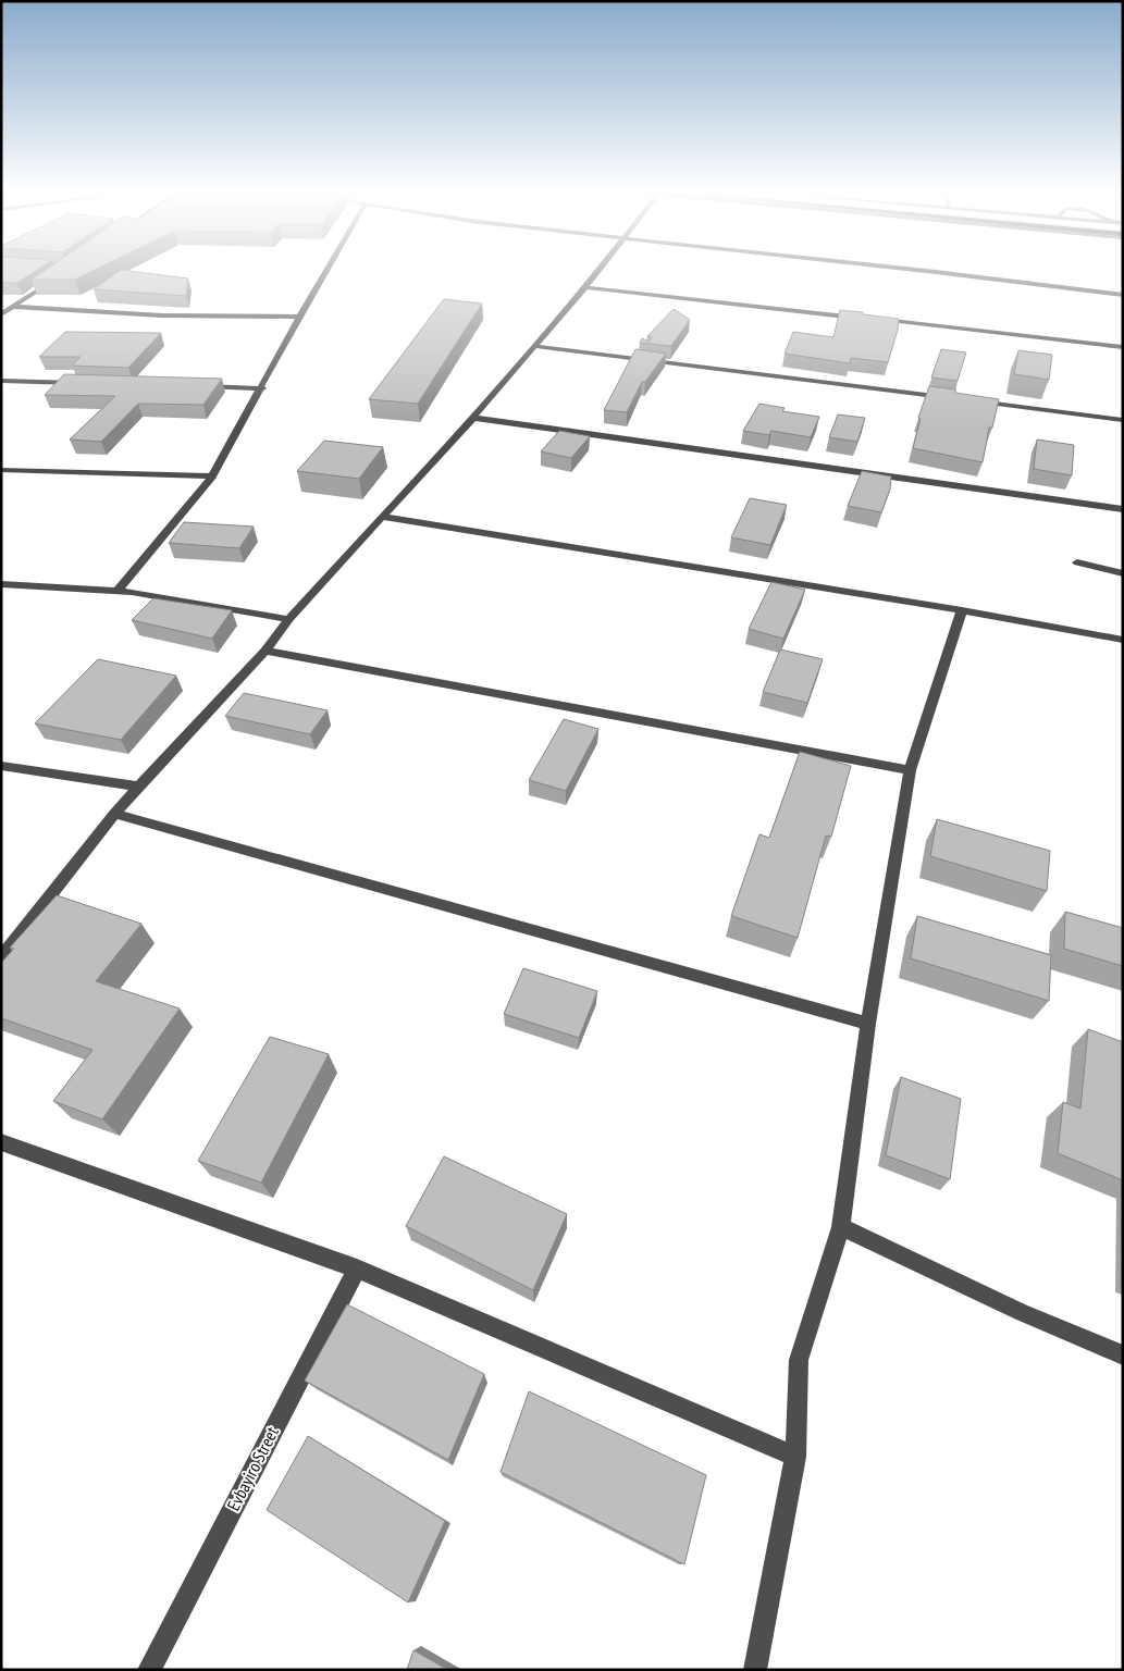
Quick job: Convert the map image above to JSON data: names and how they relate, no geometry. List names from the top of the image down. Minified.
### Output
{"streets":{"street":["Evbayiro Street"]}}
